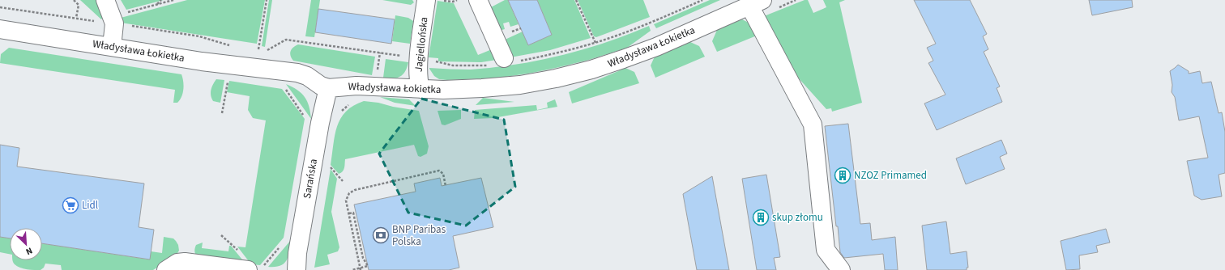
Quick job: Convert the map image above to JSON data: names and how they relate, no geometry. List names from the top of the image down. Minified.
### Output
{"streets":{"street":["Jagiellońska","Władysława Łokietka","Sarańska"]},"crossings":[["Jagiellońska","Władysława Łokietka"],["Władysława Łokietka","Sarańska"]],"places":{"building":["NZOZ Primamed","skup złomu"],"supermarket":["Lidl"],"bank":["BNP Paribas Polska"]},"north":"bottom right"}
